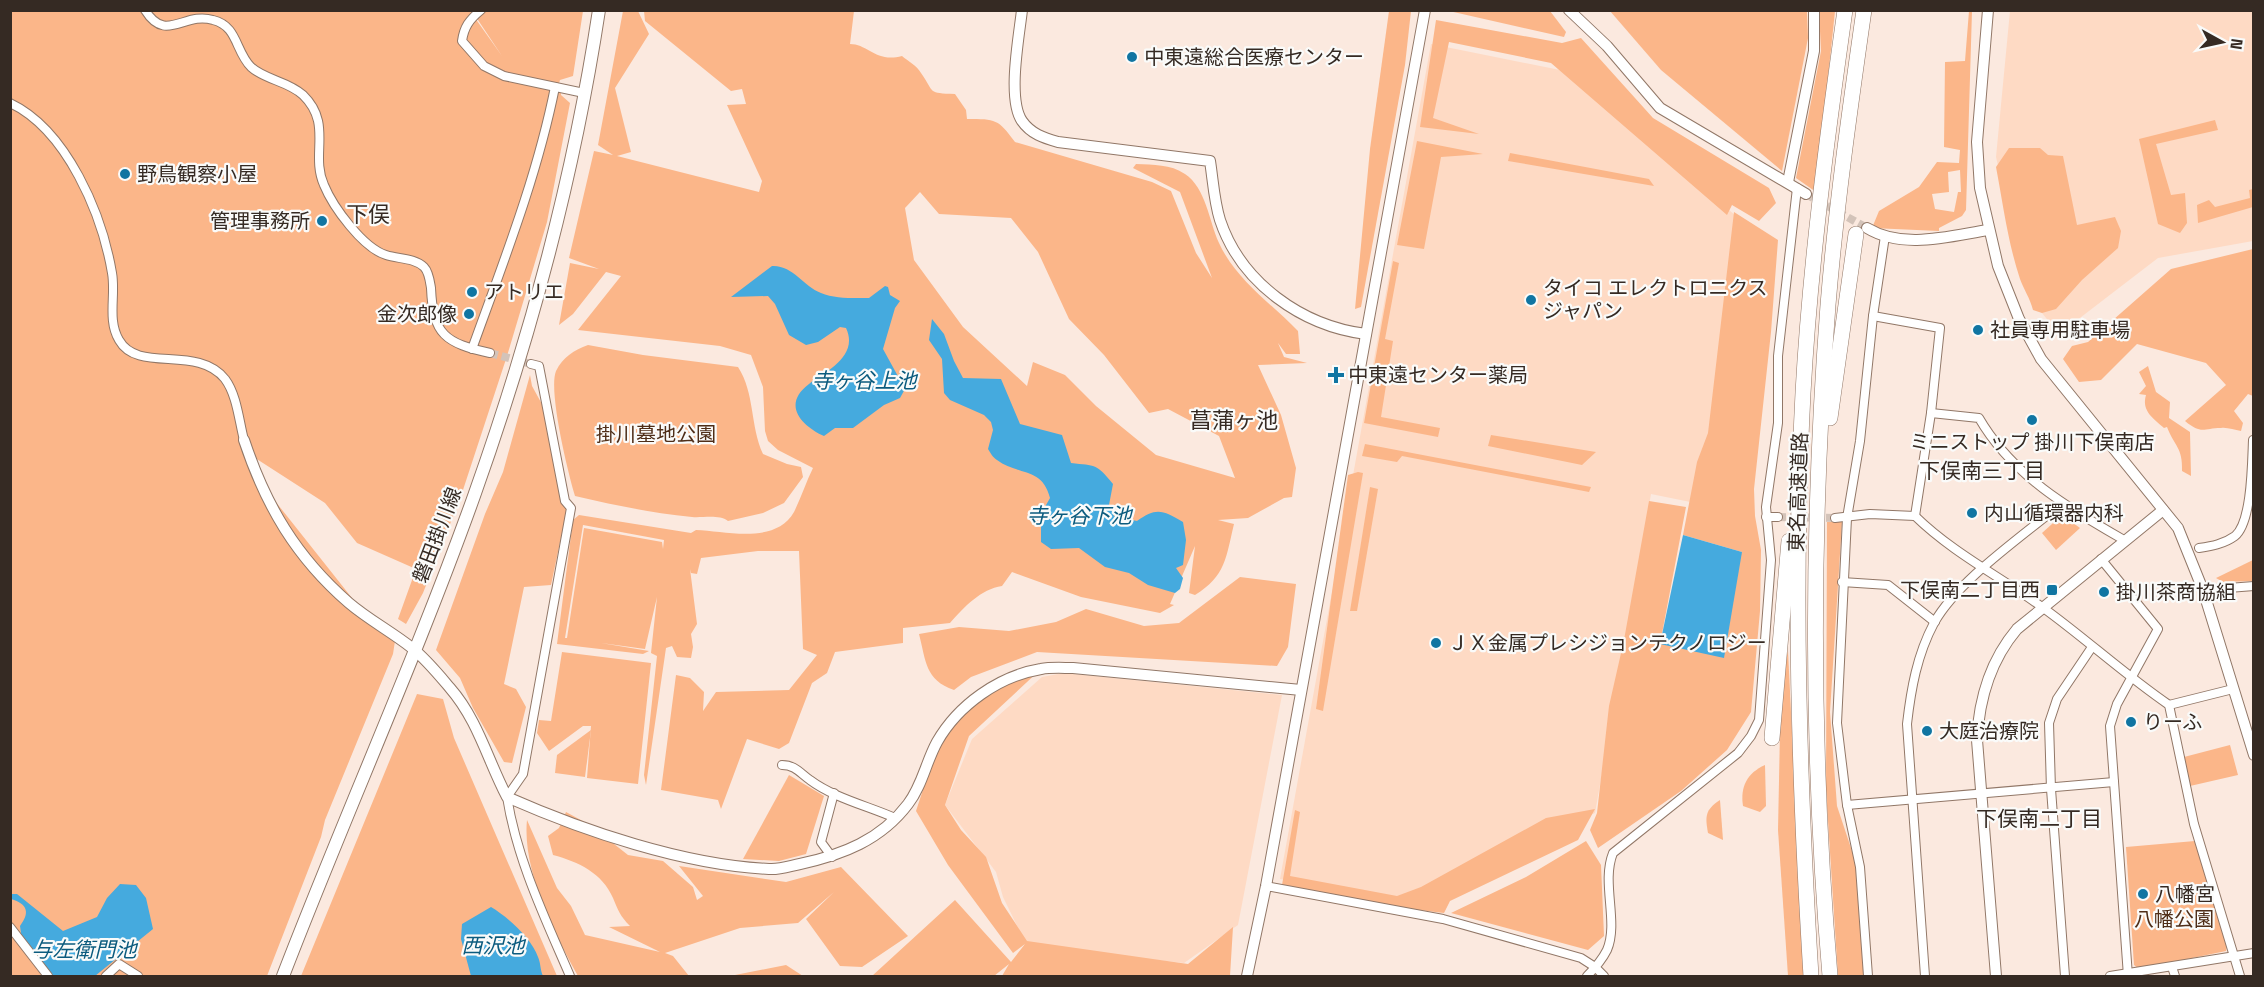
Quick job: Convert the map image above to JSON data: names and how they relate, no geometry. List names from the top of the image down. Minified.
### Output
{"streets":{"highway":["東名高速道路"],"main road":["磐田掛川線"]},"districts":["下俣","菖蒲ヶ池","下俣南三丁目","下俣南二丁目"],"water":["寺ヶ谷上池","寺ヶ谷下池","西沢池","与左衛門池"],"parks":["掛川墓地公園","八幡公園"],"places":{"other":["中東遠総合医療センター","野鳥観察小屋","管理事務所","アトリエ","タイコ エレクトロニクス ジャパン","金次郎像","社員専用駐車場","ミニストップ 掛川下俣南店","内山循環器内科","掛川茶商協組","ＪＸ金属プレシジョンテクノロジー","りーふ","大庭治療院","八幡宮"],"health":["中東遠センター薬局"],"transit":["下俣南二丁目西"]},"north":"right"}
